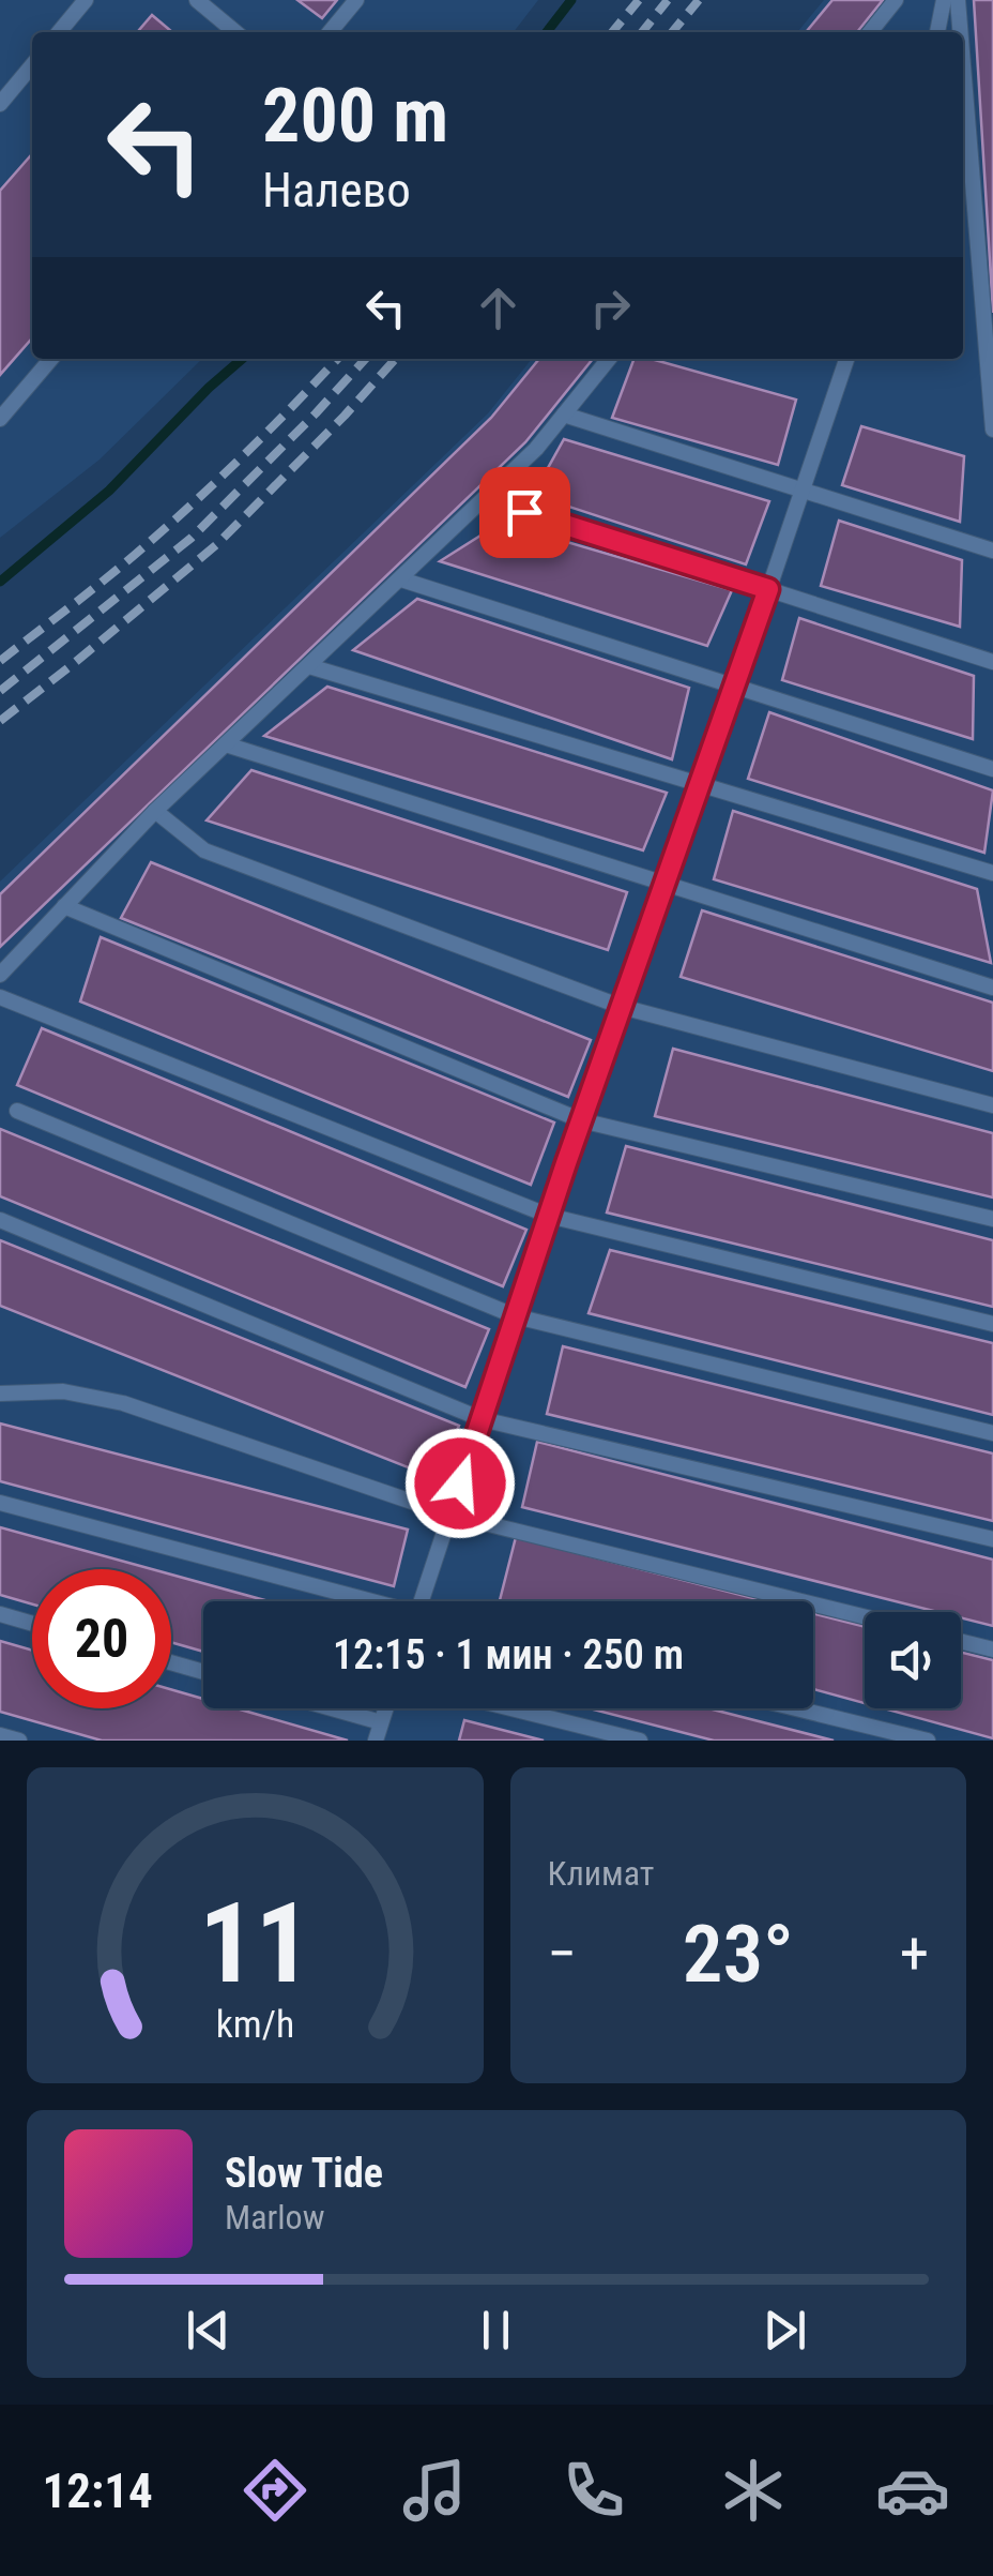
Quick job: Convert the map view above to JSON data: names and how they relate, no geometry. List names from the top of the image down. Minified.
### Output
{"page":{"turn":["200 m","Налево"],"limit":"20","trip":"12:15 · 1 мин · 250 m","tile":"Климат","heat":["−","23°","+"],"song":["Slow Tide","Marlow"],"tabs":"12:14","gauge":["11","km/h"]}}
